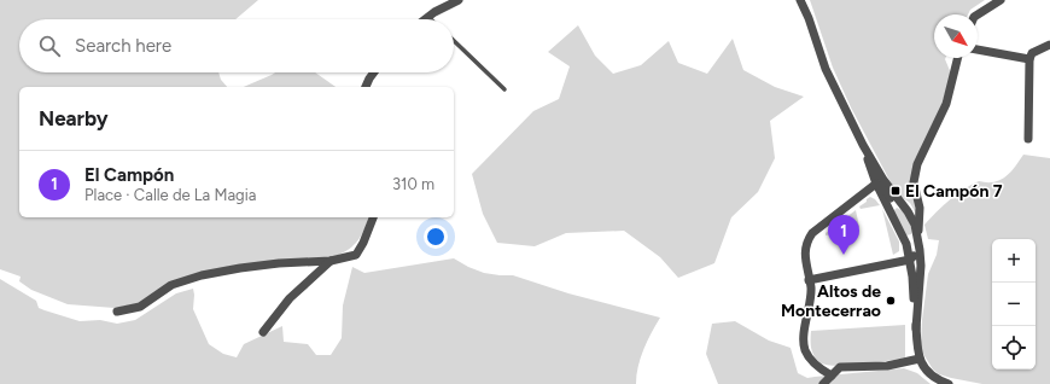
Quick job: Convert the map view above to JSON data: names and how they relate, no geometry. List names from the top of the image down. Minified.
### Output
{"places":{"transit":["El Campón 7"],"other":["Altos de Montecerrao"]},"north":"bottom right","page":{"search":"Search here","heading":"Nearby","list":[{"mark":"1","name":"El Campón","note":"Place · Calle de La Magia","value":"310 m"}],"pins":"1","map_buttons":["+","−"]}}
